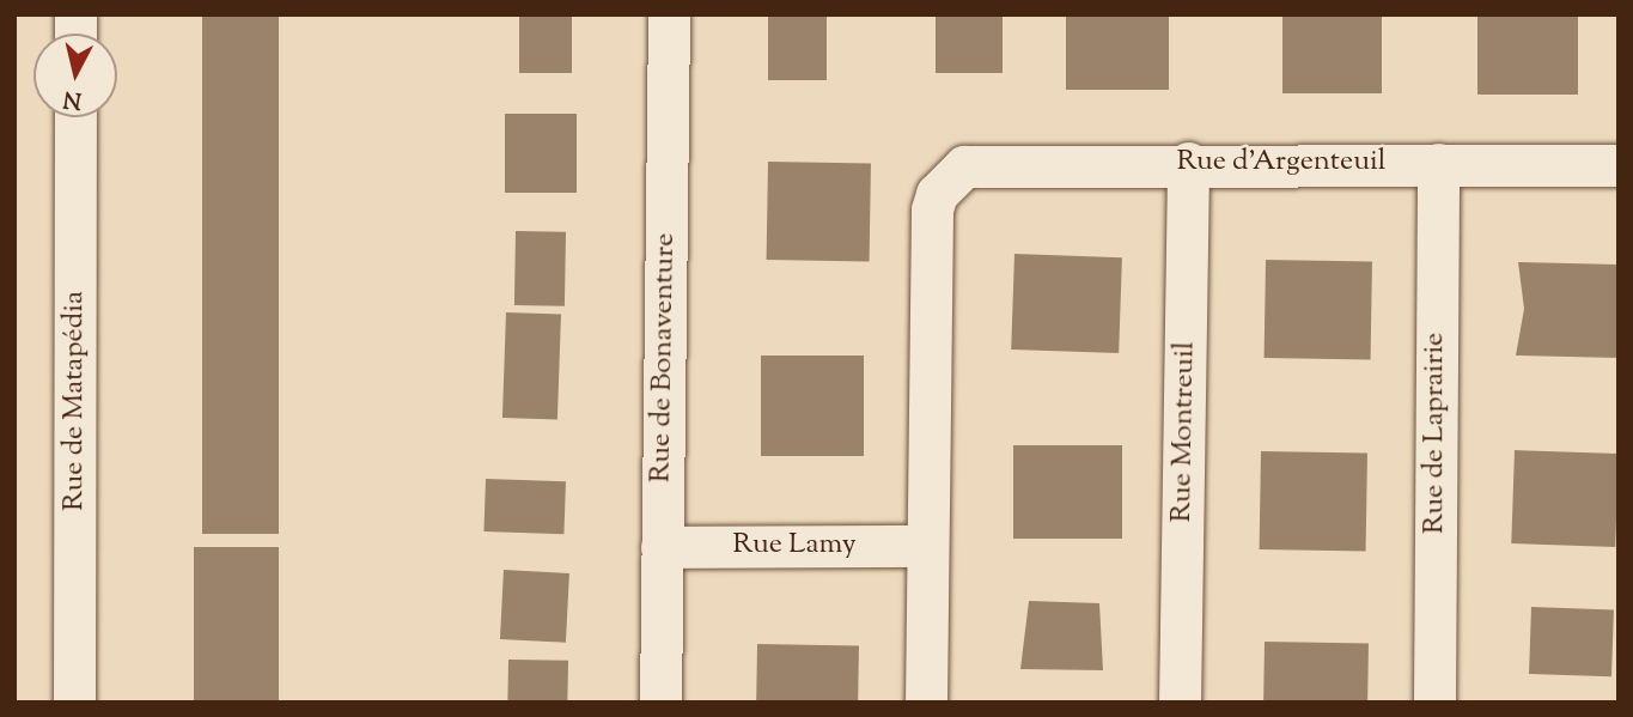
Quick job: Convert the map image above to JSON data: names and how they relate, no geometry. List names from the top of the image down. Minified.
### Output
{"streets":{"street":["Rue d'Argenteuil","Rue de Bonaventure","Rue de Matapédia","Rue Montreuil","Rue de Laprairie","Rue Lamy"]},"crossings":[["Rue d'Argenteuil","Rue Montreuil"],["Rue d'Argenteuil","Rue de Laprairie"],["Rue d'Argenteuil","Rue Lamy"],["Rue de Bonaventure","Rue Lamy"]],"north":"bottom"}
